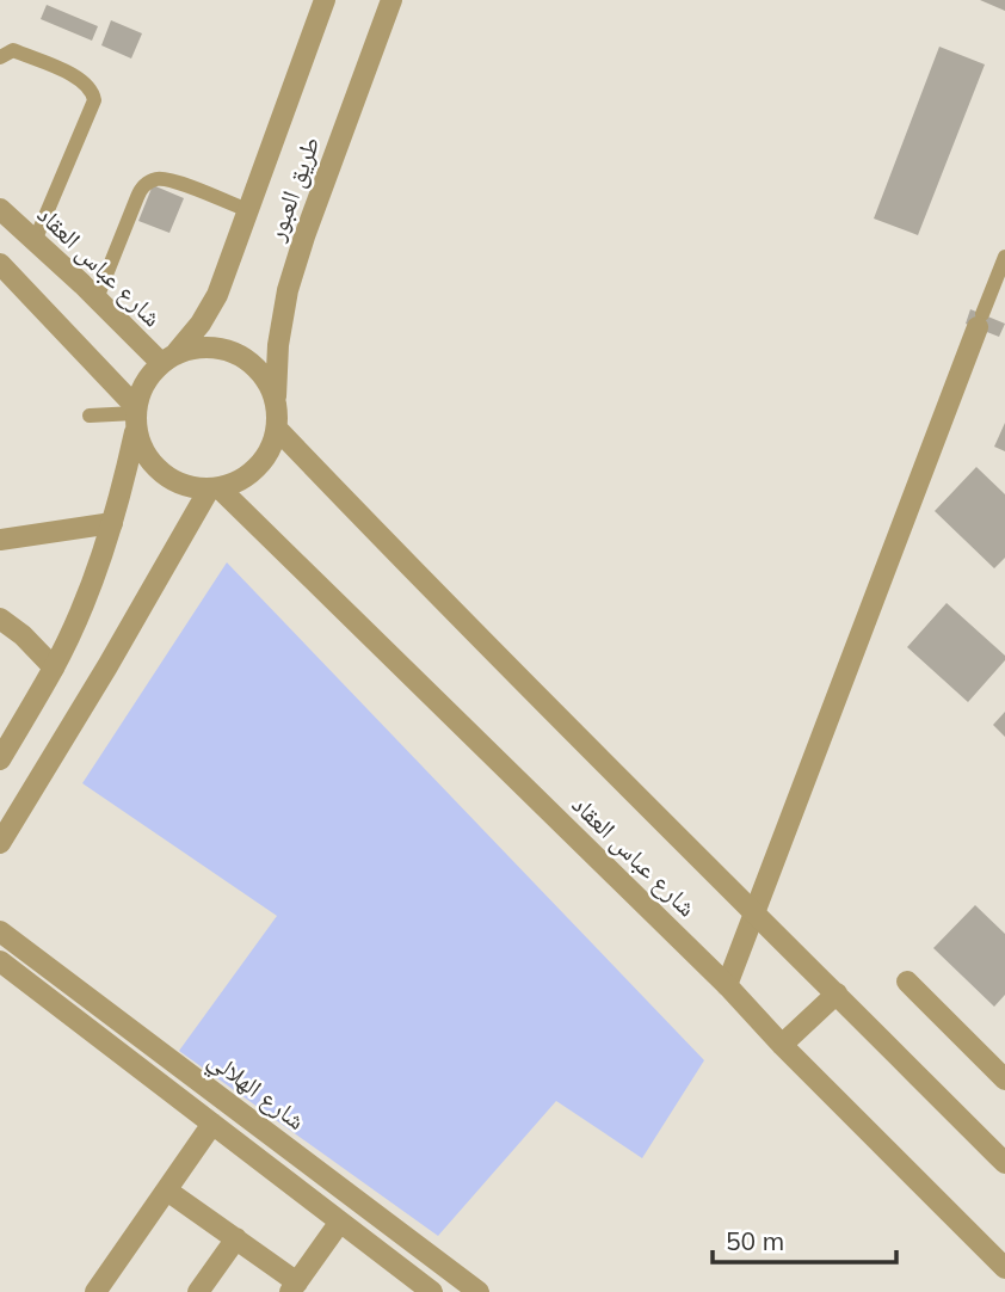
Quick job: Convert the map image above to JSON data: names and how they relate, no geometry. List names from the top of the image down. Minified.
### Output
{"streets":{"street":["طريق العبور","شارع عباس العقاد","شارع الهلالي"]},"crossings":[["طريق العبور","شارع عباس العقاد"]],"scale_bar":"50 m"}
